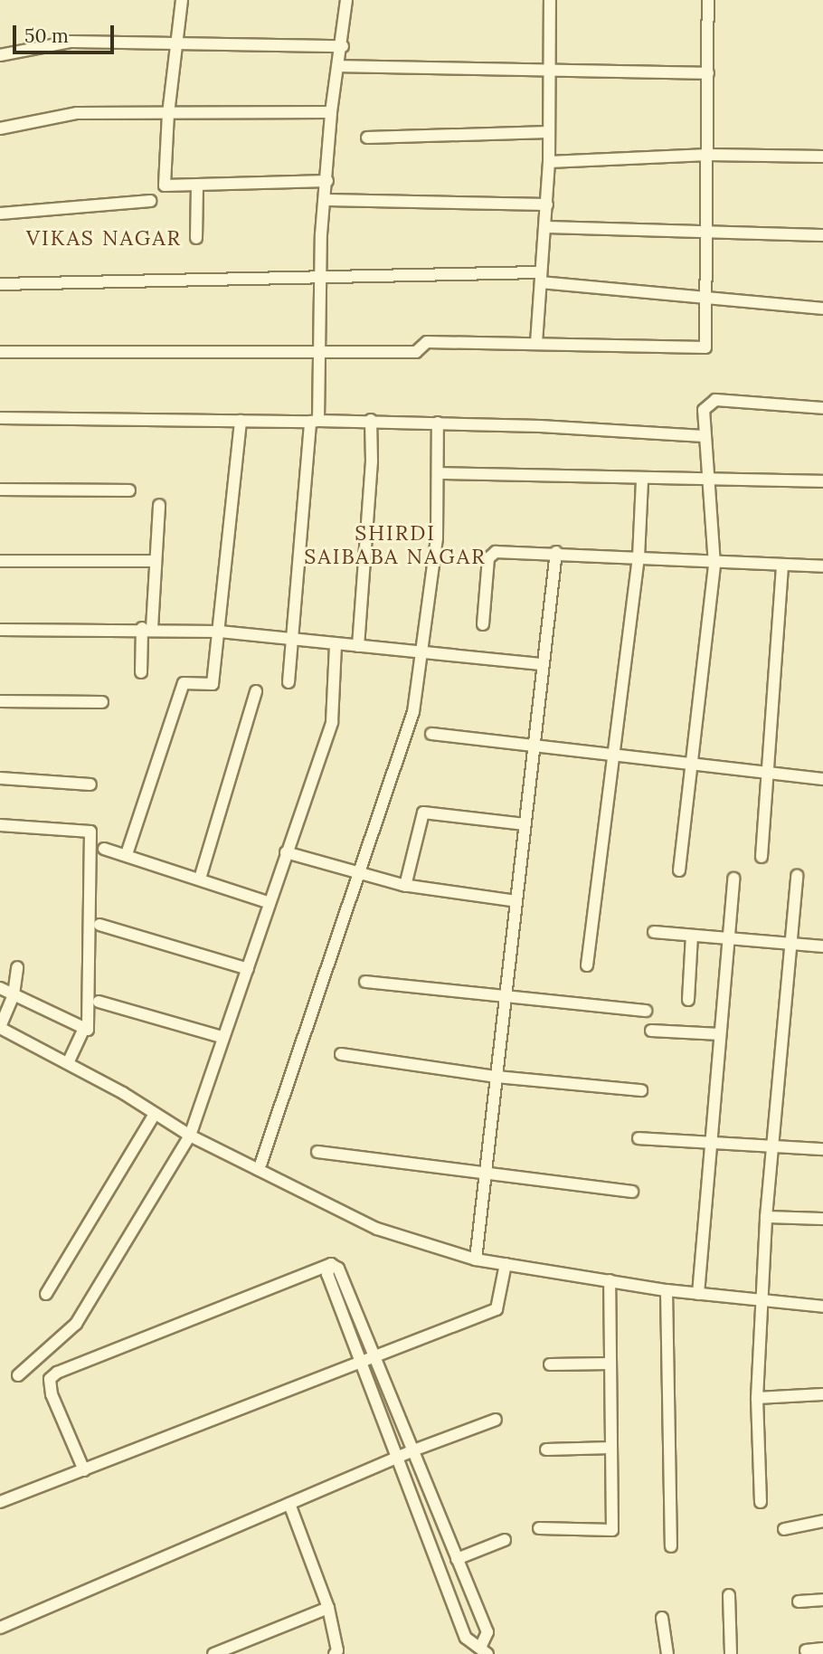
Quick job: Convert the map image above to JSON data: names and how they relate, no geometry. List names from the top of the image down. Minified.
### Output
{"districts":["VIKAS NAGAR","SHIRDI SAIBABA NAGAR"],"scale_bar":"50 m"}
